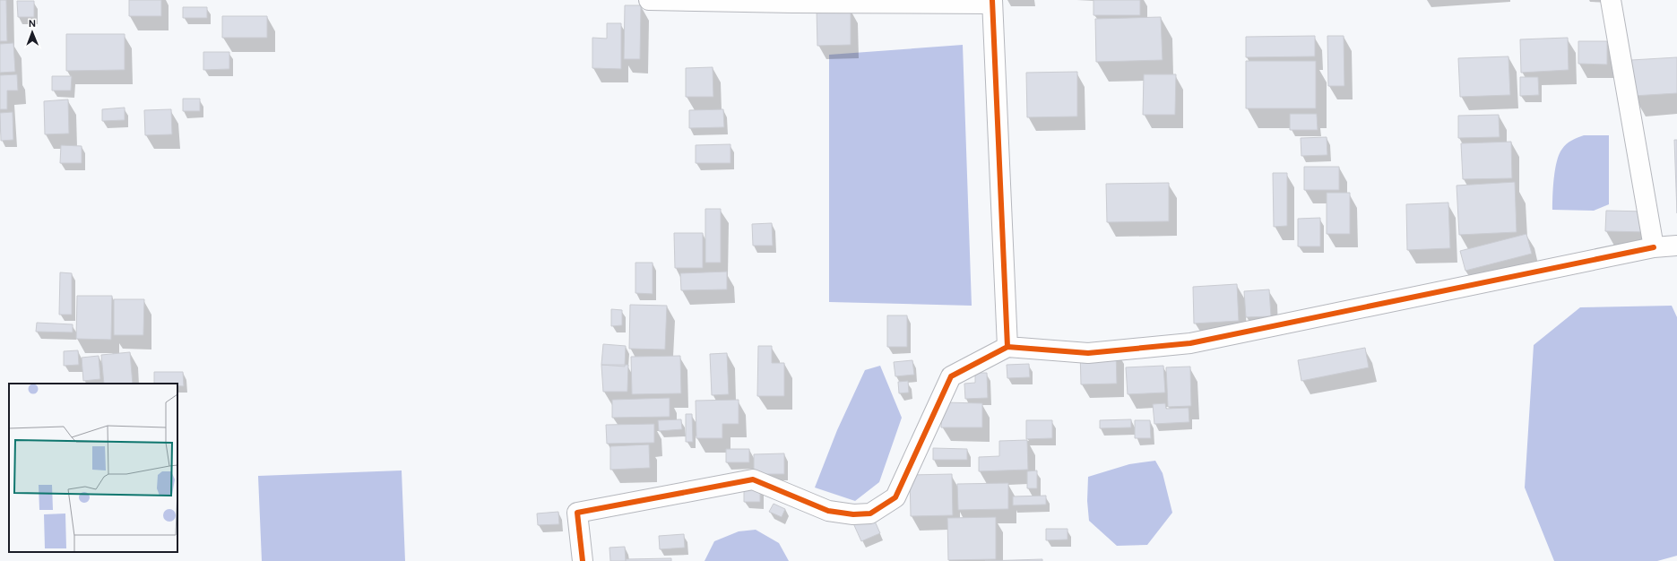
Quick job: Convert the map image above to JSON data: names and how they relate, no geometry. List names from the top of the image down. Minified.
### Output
{"north":"top"}
